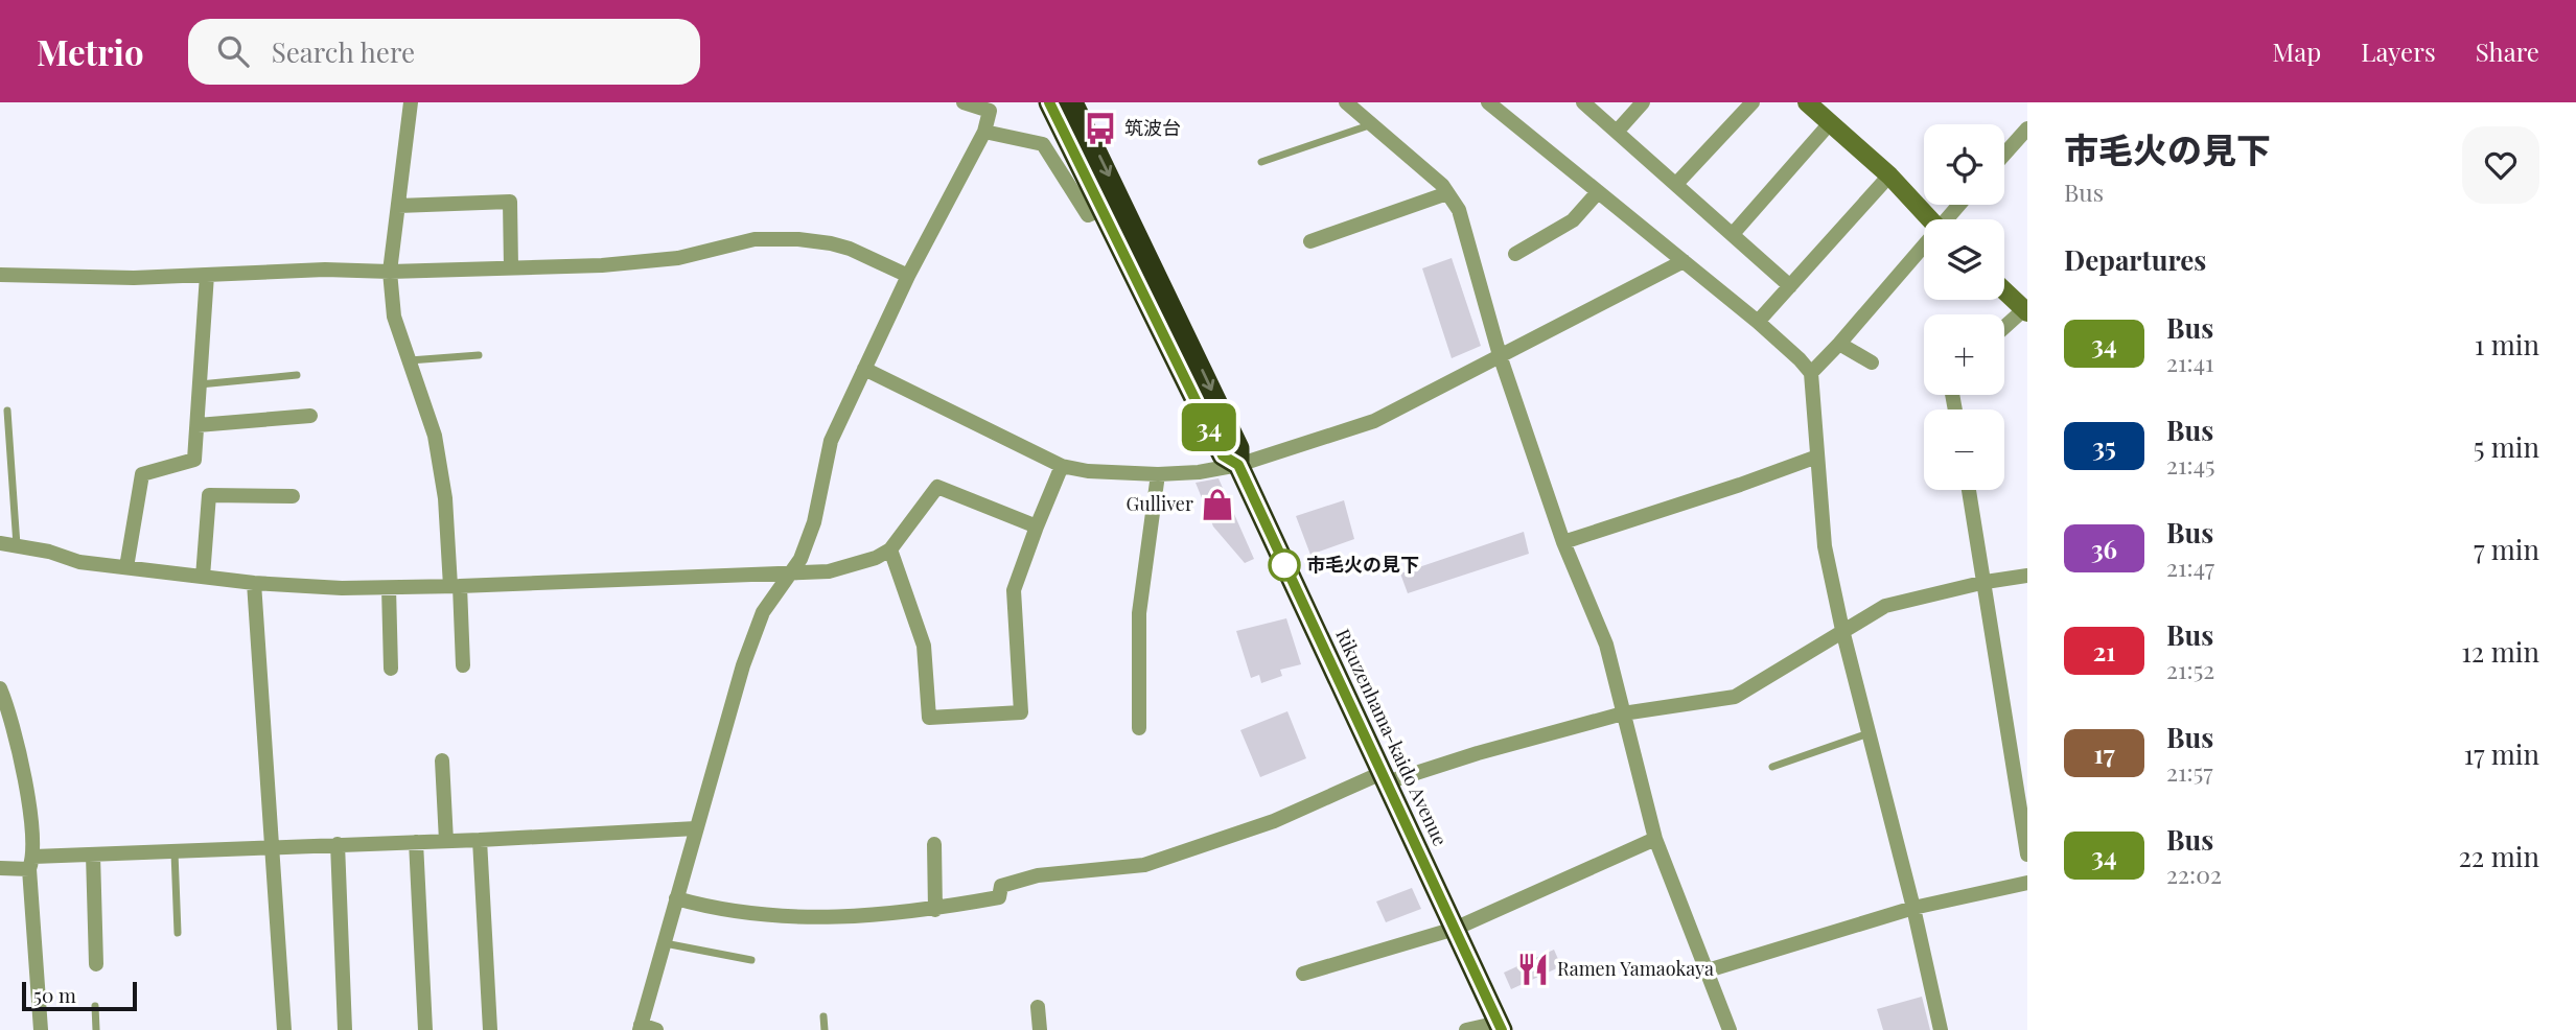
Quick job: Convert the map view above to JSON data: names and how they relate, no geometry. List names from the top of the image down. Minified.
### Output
{"streets":{"highway":["Rikuzenhama-kaido Avenue"]},"places":{"bus stop":["筑波台"],"shop":["Gulliver"],"other":["市毛火の見下"],"restaurant":["Ramen Yamaokaya"]},"lines":["bus line 34"],"scale_bar":"50 m","page":{"header":"Metrio","search":"Search here","nav":["Map","Layers","Share"],"on_map":"34","heading":[["市毛火の見下","Bus"],"Departures"],"map_buttons":["+","−"],"list":[{"mark":"34","name":"Bus","note":"21:41","value":"1 min"},{"mark":"35","name":"Bus","note":"21:45","value":"5 min"},{"mark":"36","name":"Bus","note":"21:47","value":"7 min"},{"mark":"21","name":"Bus","note":"21:52","value":"12 min"},{"mark":"17","name":"Bus","note":"21:57","value":"17 min"},{"mark":"34","name":"Bus","note":"22:02","value":"22 min"}],"scale":"50 m"}}
